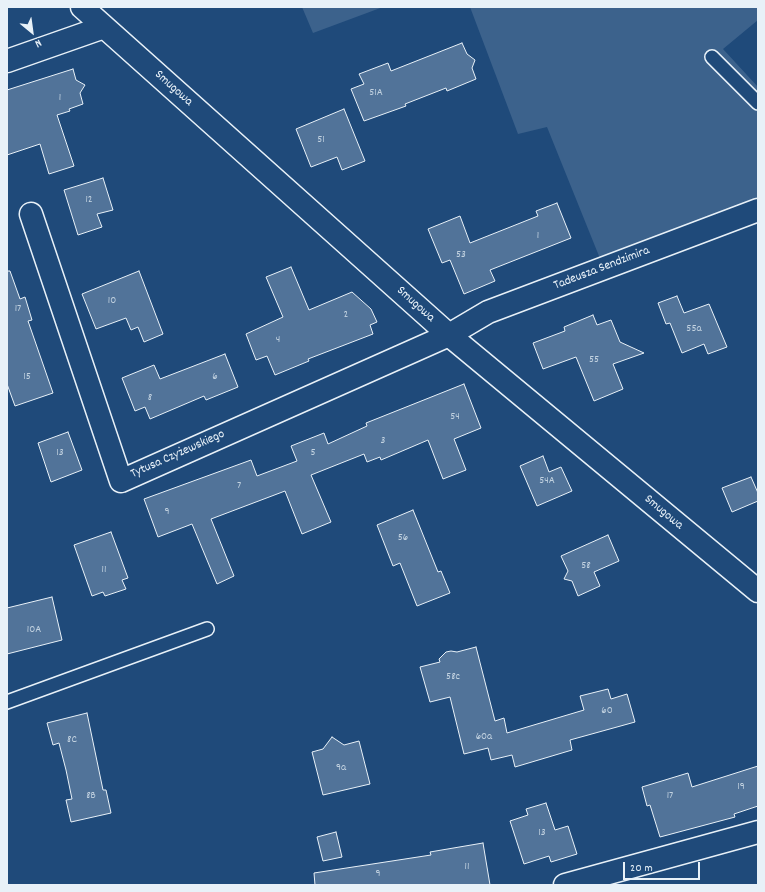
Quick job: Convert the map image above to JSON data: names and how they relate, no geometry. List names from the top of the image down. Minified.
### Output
{"streets":{"street":["Smugowa","Tadeusza Sendzimira","Tytusa Czyżewskiego"]},"crossings":[["Smugowa","Tadeusza Sendzimira"],["Smugowa","Tytusa Czyżewskiego"],["Tadeusza Sendzimira","Tytusa Czyżewskiego"]],"house_numbers":["51A","1","51","12","1","53","10","17","2","55a","4","55","15","6","8","54","3","13","5","54A","7","9","56","58","11","10A","58c","60","60a","8C","9a","19","8B","17","13","11","9"],"scale_bar":"20 m","north":"bottom right"}
